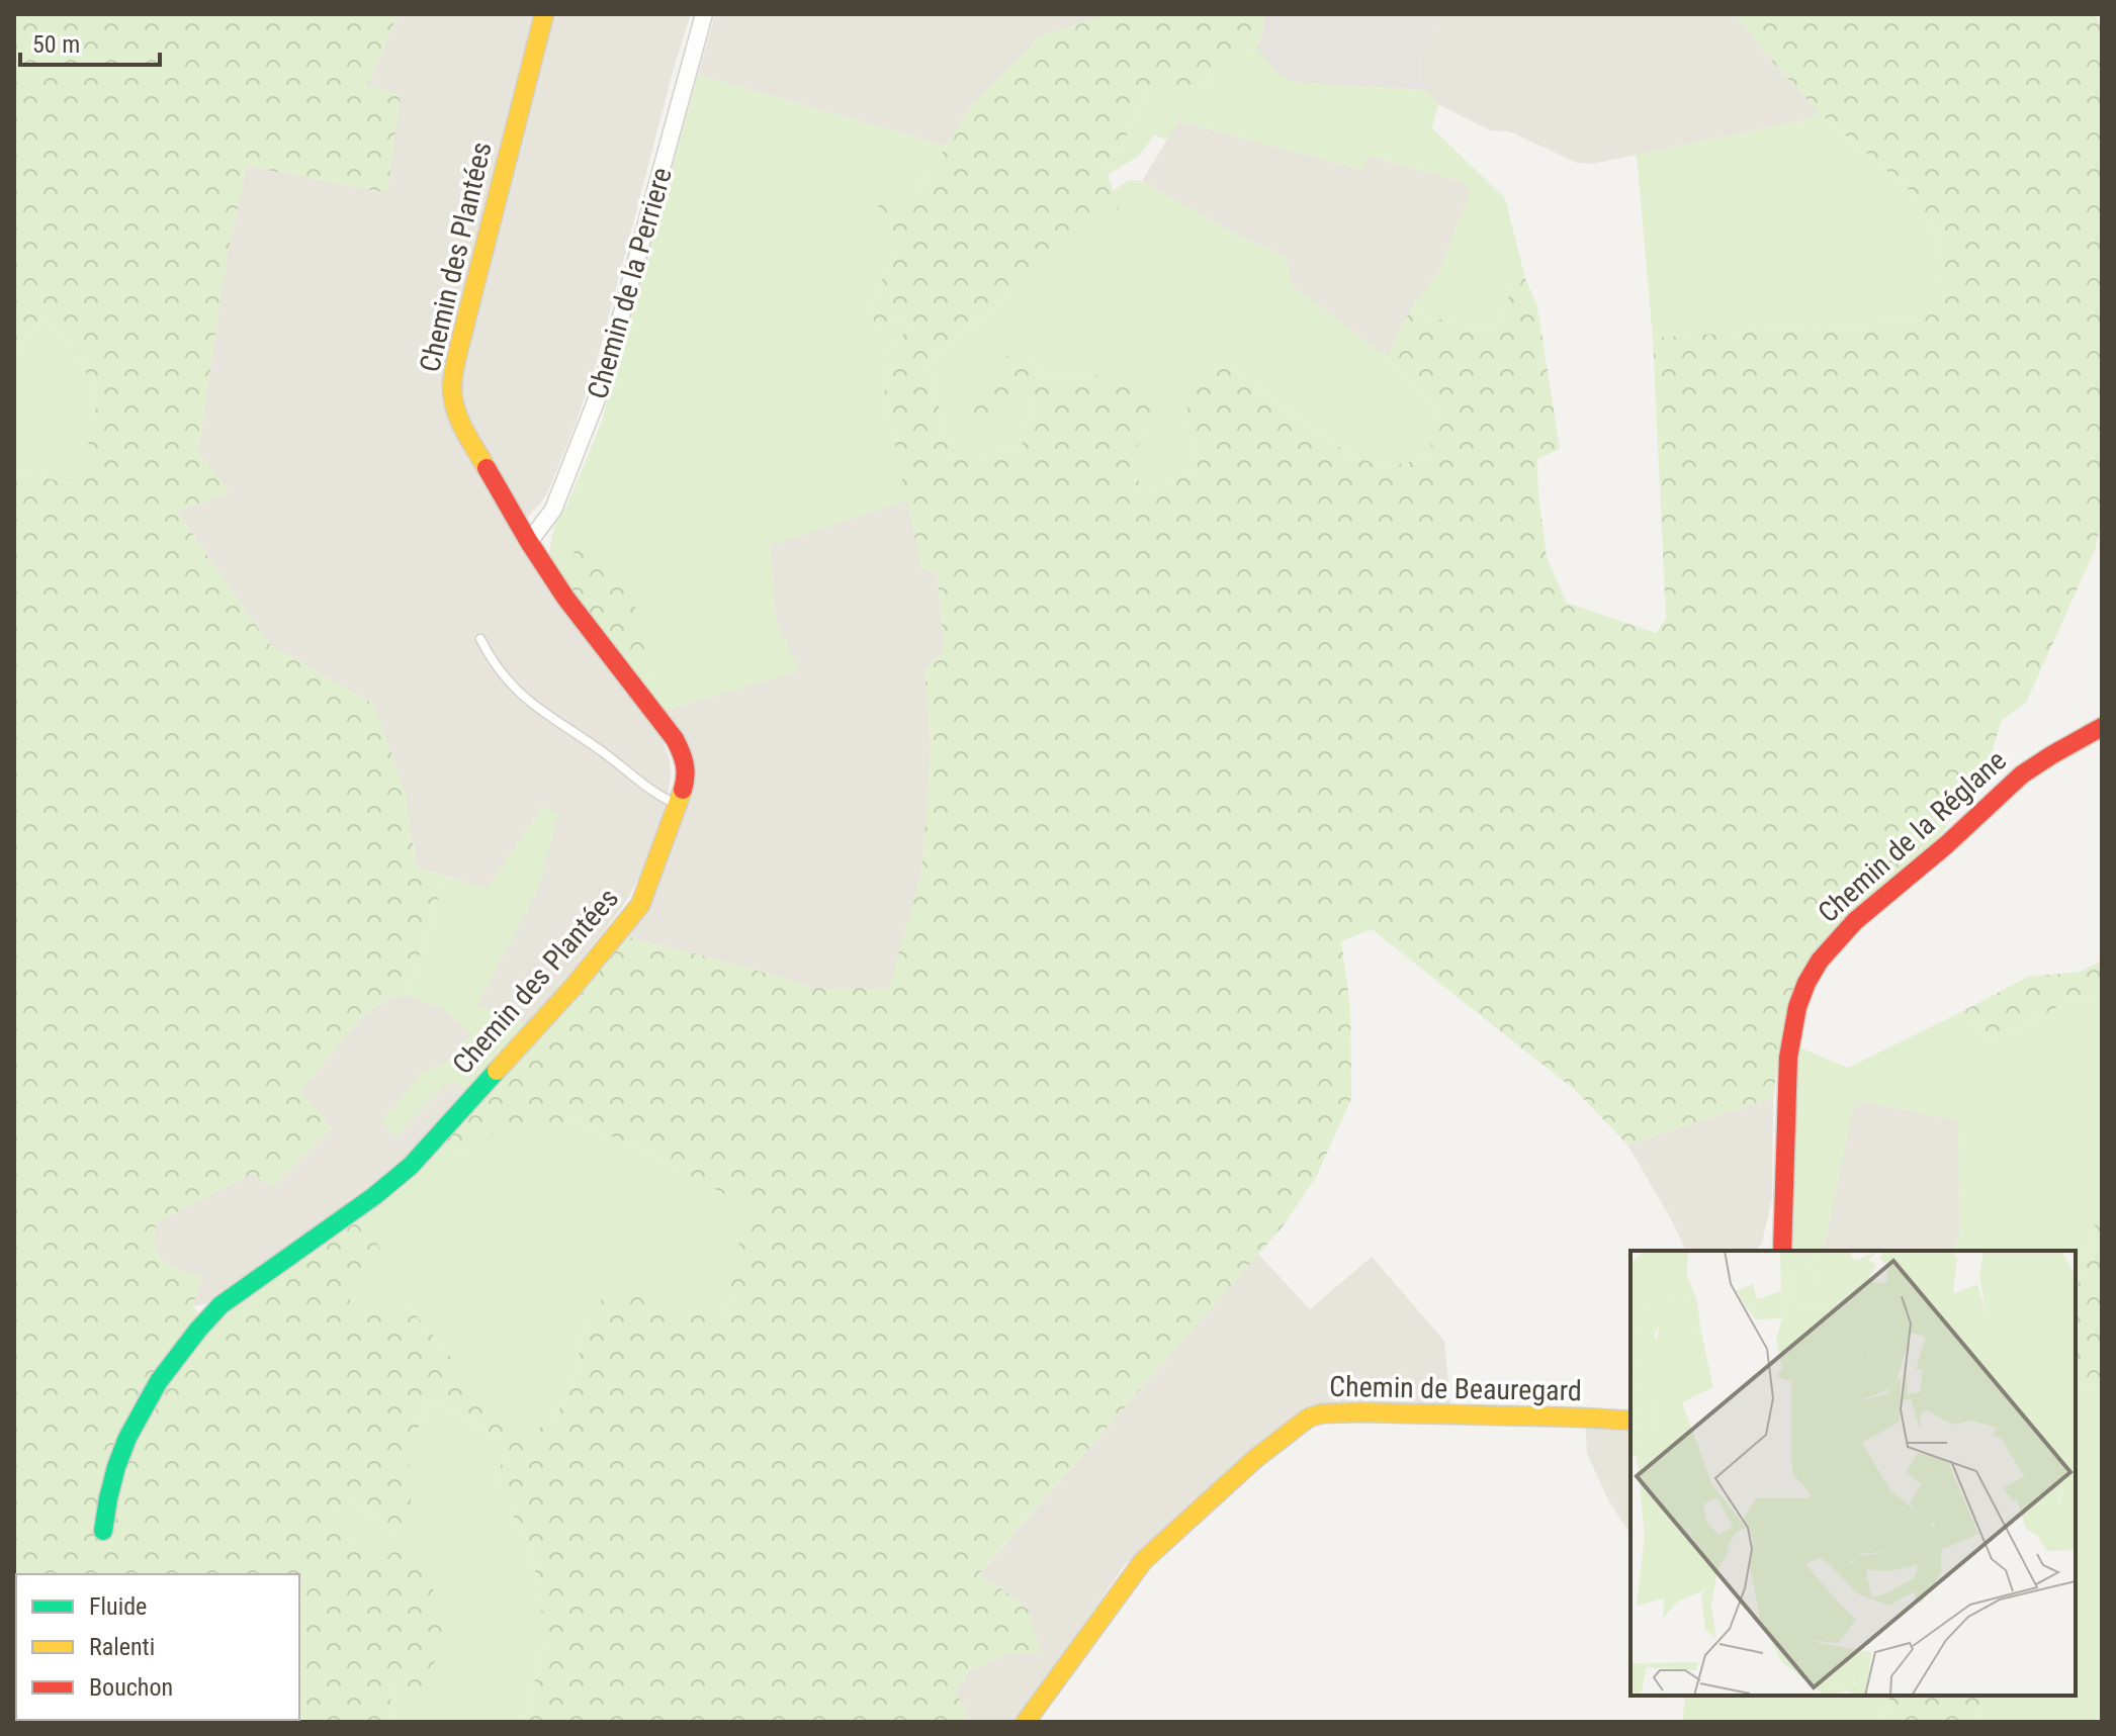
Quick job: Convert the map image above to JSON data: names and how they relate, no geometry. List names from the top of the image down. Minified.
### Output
{"streets":{"street":["Chemin des Plantées","Chemin de la Perriere","Chemin de la Réglane","Chemin de Beauregard"]},"crossings":[["Chemin des Plantées","Chemin de la Perriere"]],"legend":["Fluide","Ralenti","Bouchon"],"scale_bar":"50 m"}
